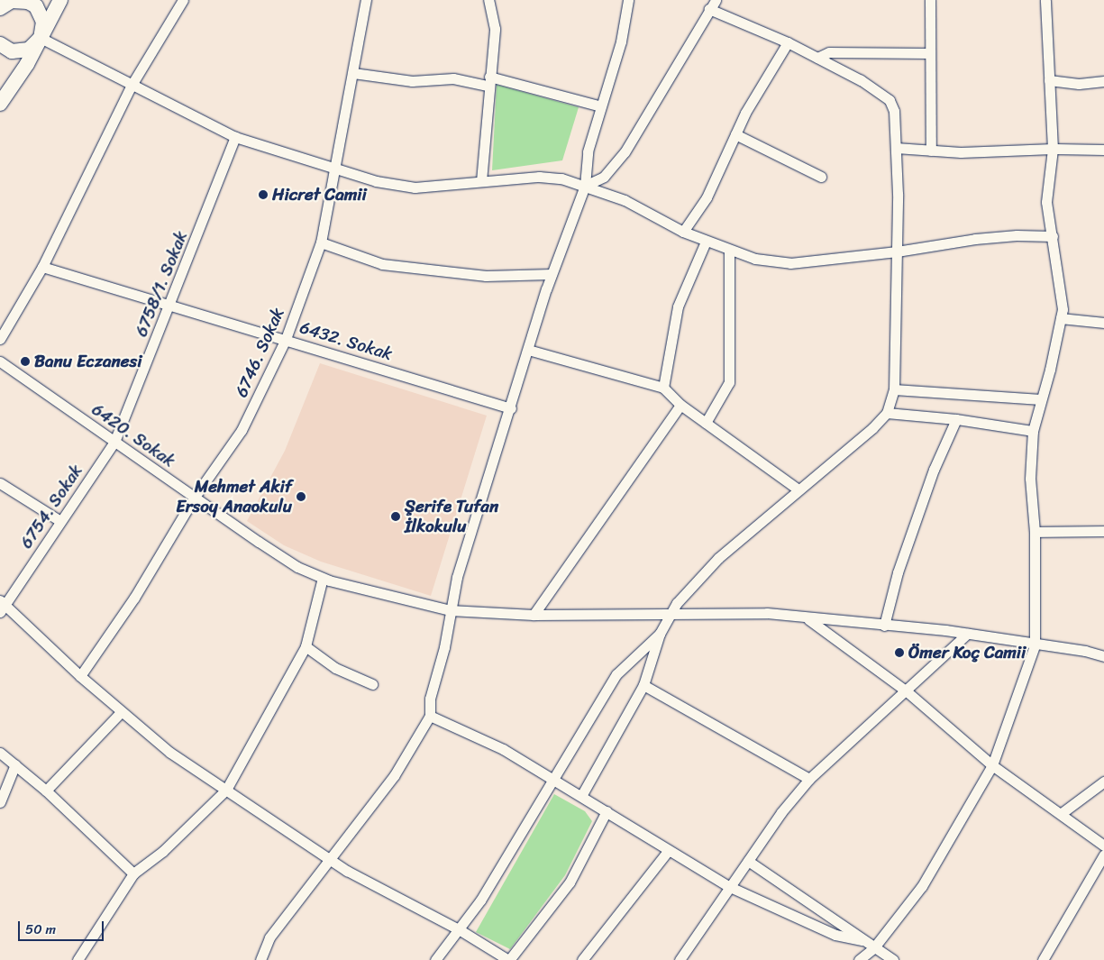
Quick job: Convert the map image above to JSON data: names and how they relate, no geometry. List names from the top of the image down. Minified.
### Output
{"streets":{"street":["6758/1. Sokak","6432. Sokak","6746. Sokak","6420. Sokak","6754. Sokak"]},"crossings":[["6758/1. Sokak","6432. Sokak"],["6758/1. Sokak","6420. Sokak"],["6758/1. Sokak","6754. Sokak"],["6432. Sokak","6746. Sokak"],["6746. Sokak","6420. Sokak"],["6420. Sokak","6754. Sokak"]],"places":["Hicret Camii","Banu Eczanesi","Mehmet Akif Ersoy Anaokulu","Şerife Tufan İlkokulu","Ömer Koç Camii"],"scale_bar":"50 m"}
